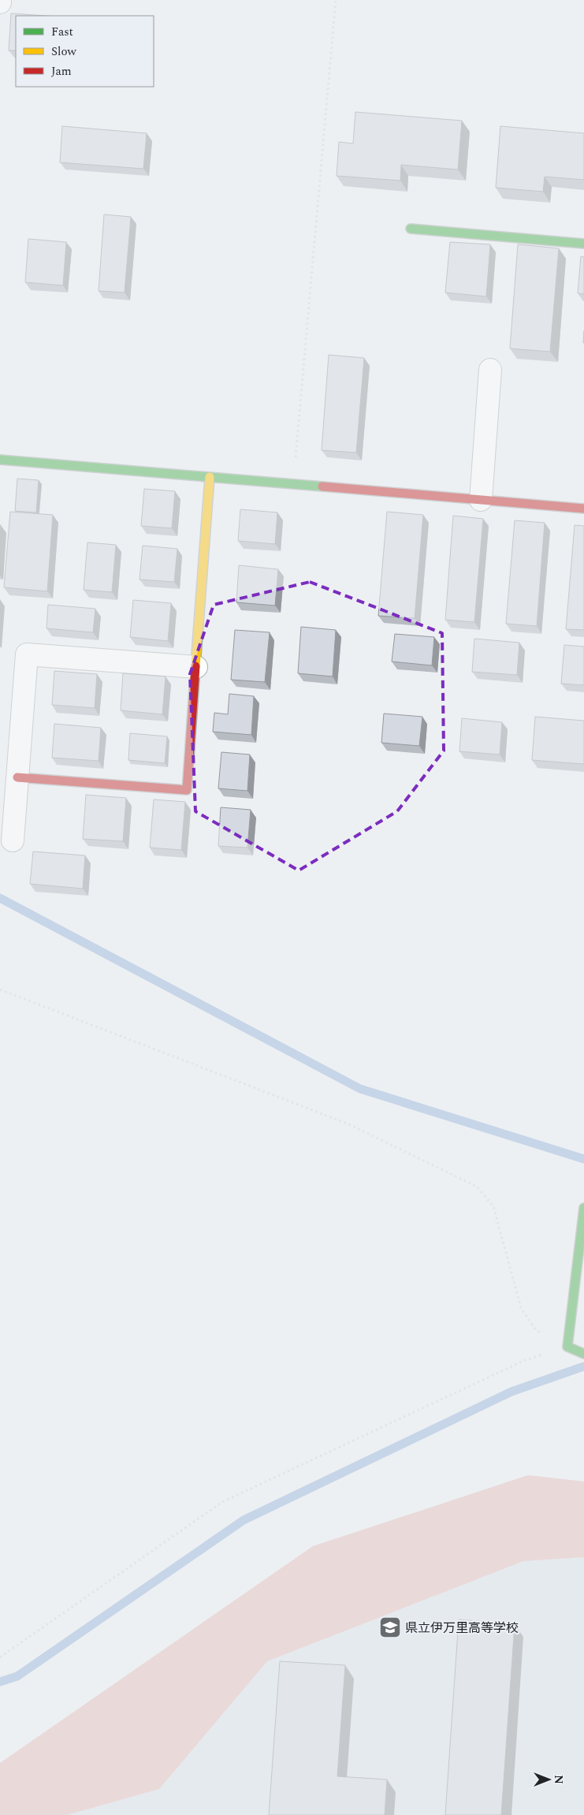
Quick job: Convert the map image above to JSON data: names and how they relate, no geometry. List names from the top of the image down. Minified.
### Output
{"places":{"school or university":["県立伊万里高等学校"]},"legend":["Fast","Slow","Jam"],"north":"right"}
